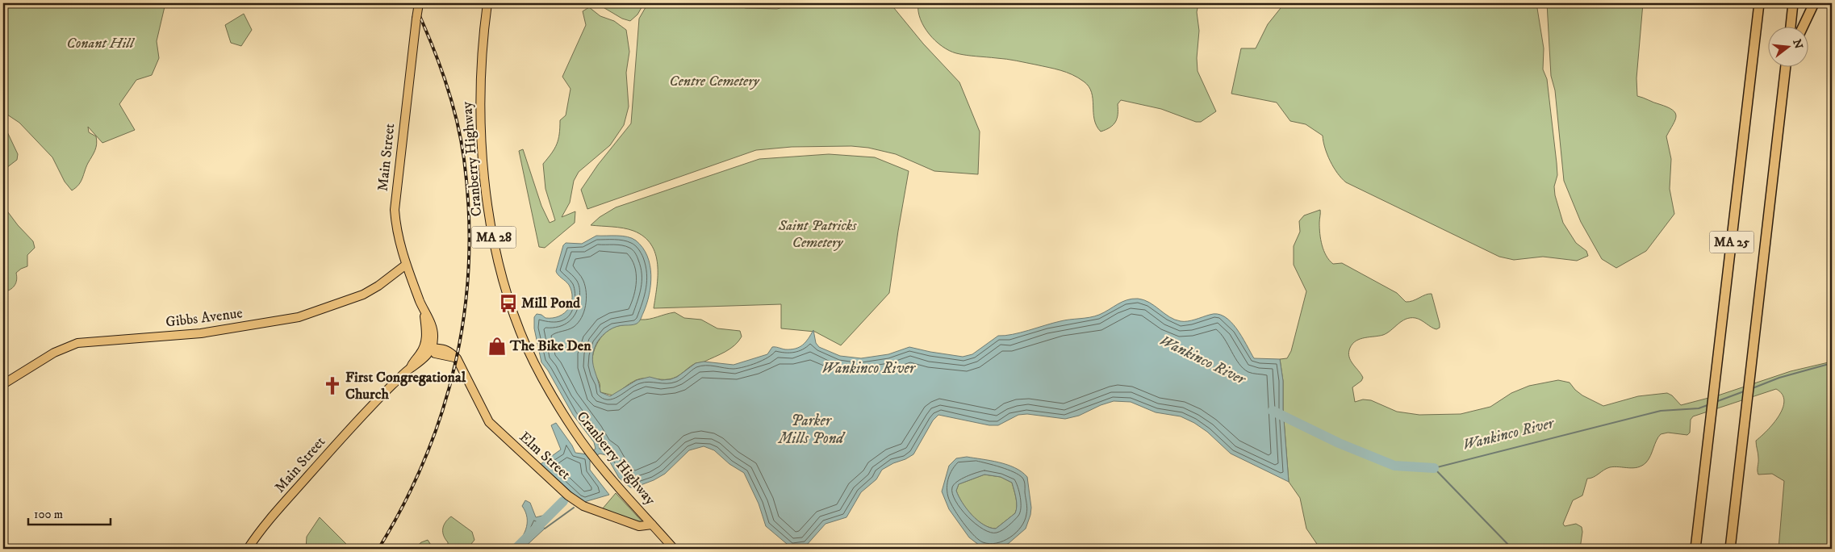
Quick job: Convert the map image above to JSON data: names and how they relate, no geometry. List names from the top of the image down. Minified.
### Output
{"streets":{"highway":["MA 25"],"main road":["Main Street","Cranberry Highway","MA 28","Gibbs Avenue","Elm Street"]},"crossings":[["Main Street","Gibbs Avenue"],["Main Street","Elm Street"],["Cranberry Highway","Elm Street"]],"water":["Wankinco River","Parker Mills Pond"],"parks":["Conant Hill","Centre Cemetery","Saint Patricks Cemetery"],"places":{"bus stop":["Mill Pond"],"shop":["The Bike Den"],"church":["First Congregational Church"]},"scale_bar":"100 m","north":"right"}
